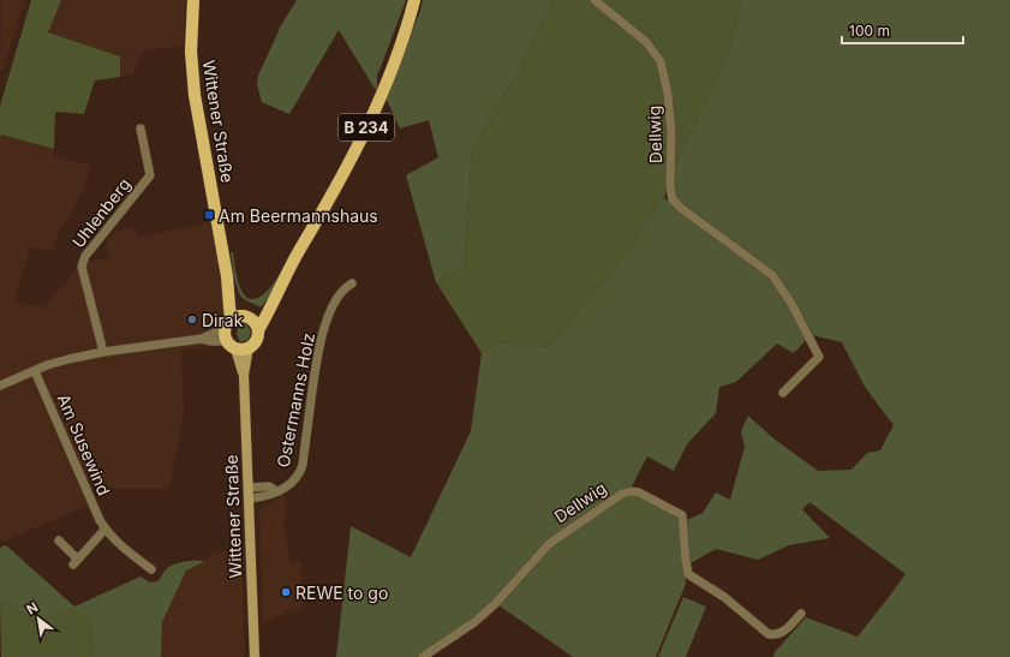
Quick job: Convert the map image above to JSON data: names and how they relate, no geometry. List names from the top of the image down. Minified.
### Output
{"streets":{"main road":["Wittener Straße","B 234"],"street":["Dellwig","Uhlenberg","Ostermanns Holz","Am Susewind"]},"crossings":[["Wittener Straße","B 234"],["Wittener Straße","Ostermanns Holz"]],"places":{"transit":["Am Beermannshaus"],"other":["Dirak","REWE to go"]},"scale_bar":"100 m","north":"top left"}
